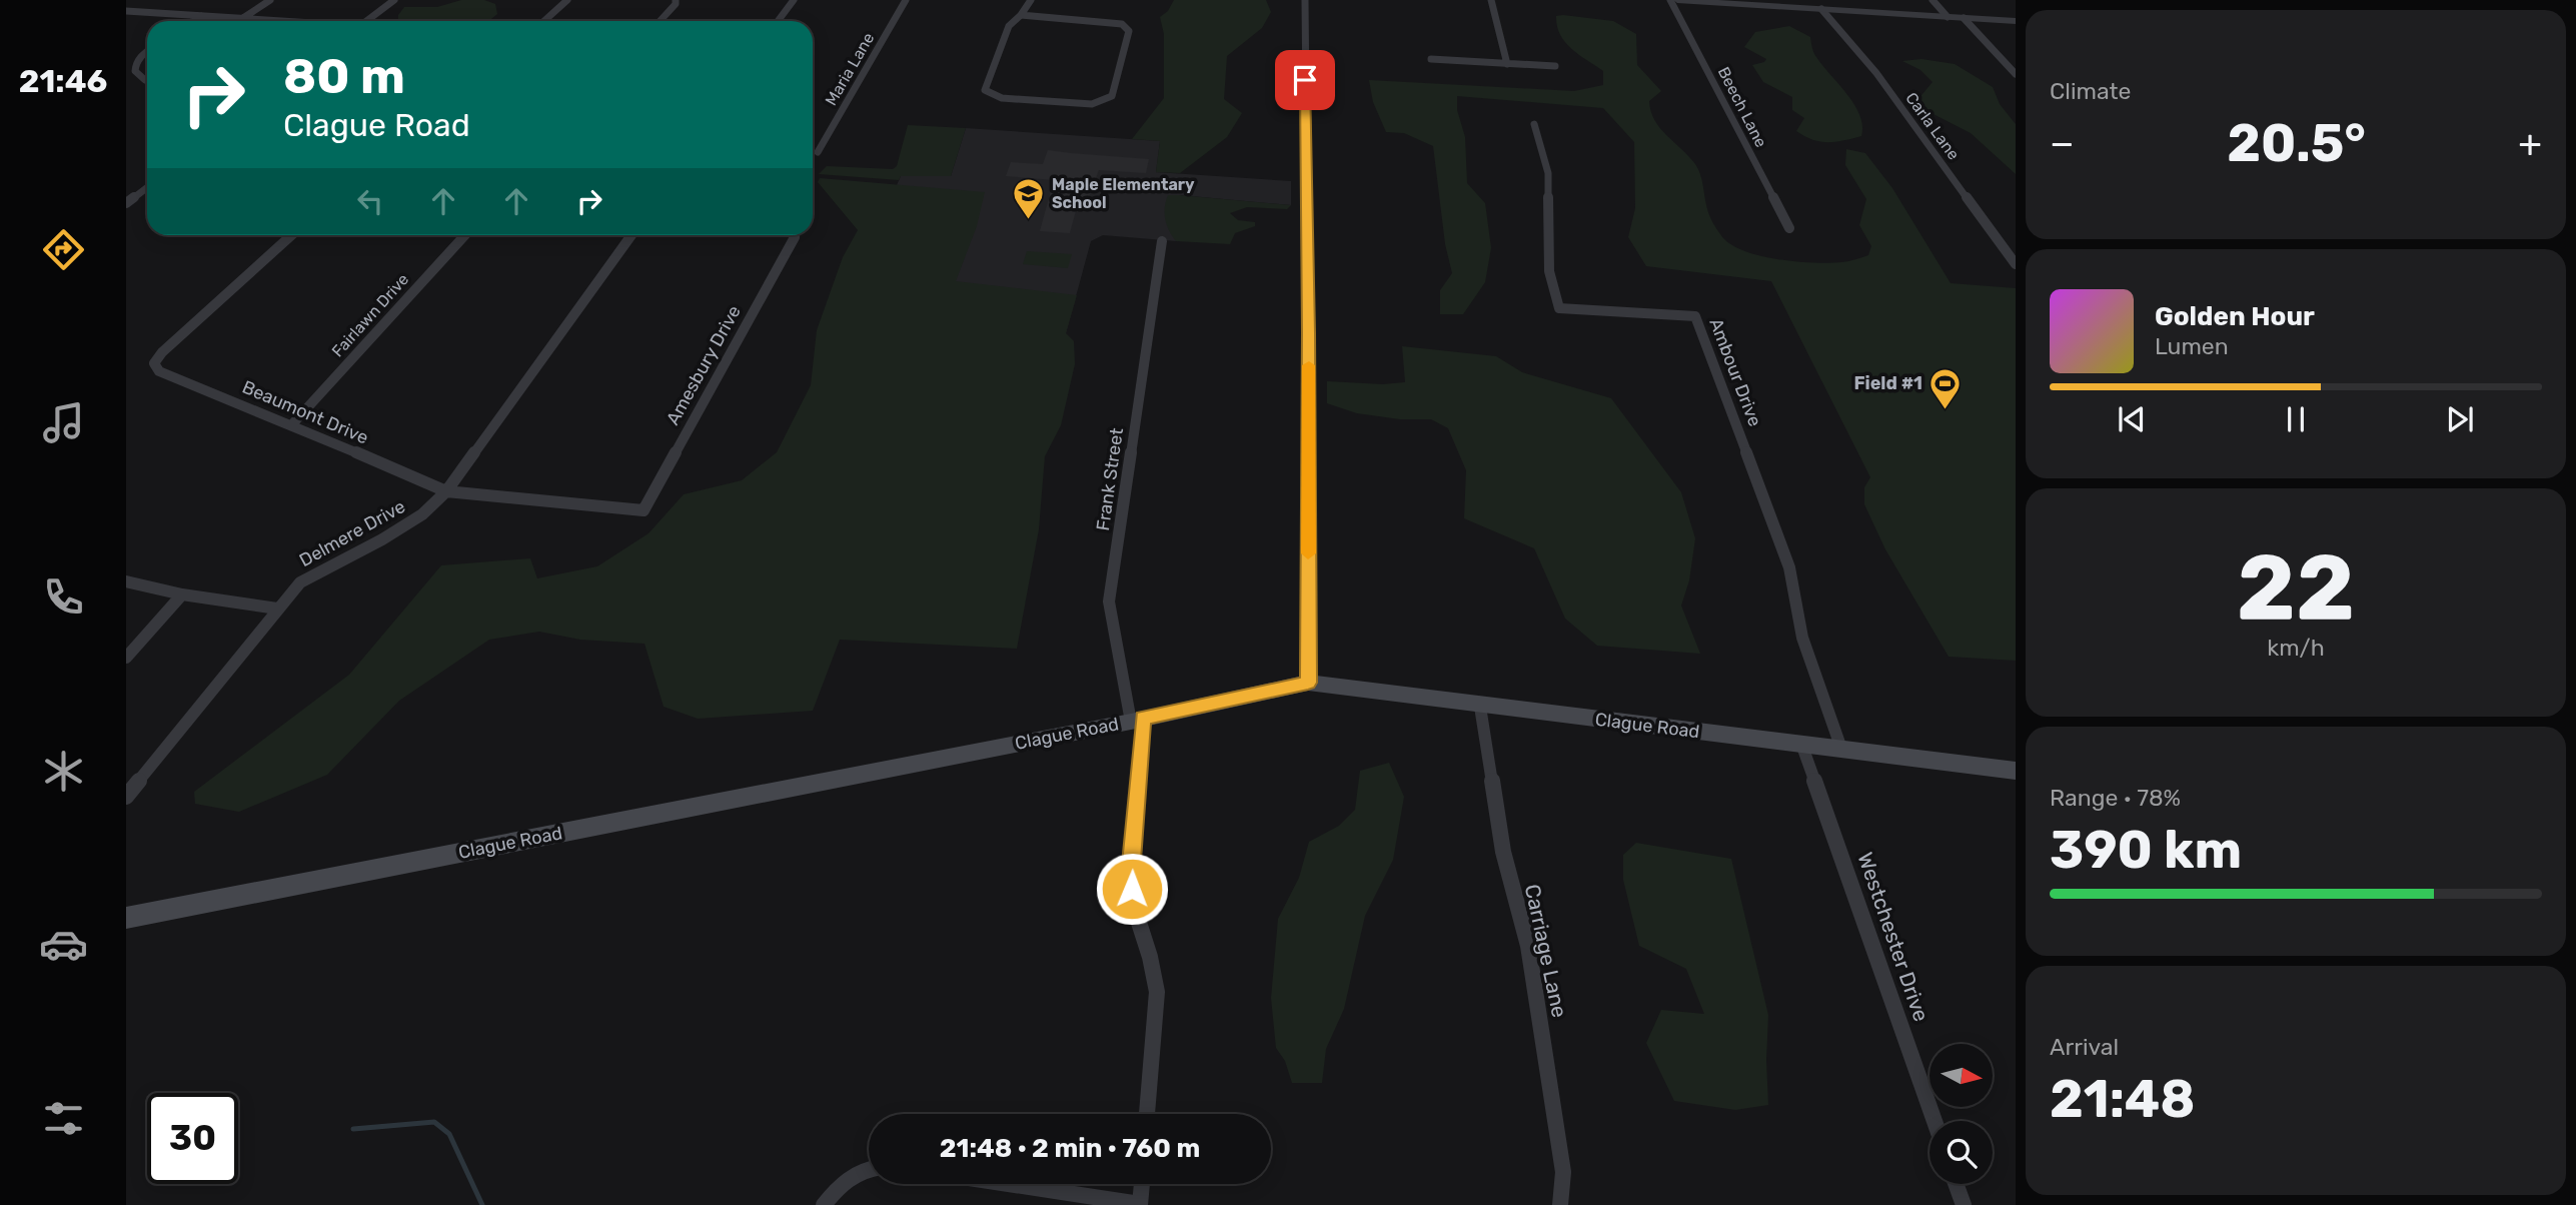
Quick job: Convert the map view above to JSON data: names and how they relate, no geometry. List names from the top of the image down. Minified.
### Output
{"streets":{"main road":["Clague Road"],"street":["Maria Lane","Beech Lane","Carla Lane","Fairlawn Drive","Amesbury Drive","Ambour Drive","Beaumont Drive","Frank Street","Delmere Drive","Westchester Drive","Carriage Lane"]},"crossings":[["Fairlawn Drive","Beaumont Drive"],["Amesbury Drive","Beaumont Drive"],["Ambour Drive","Clague Road"],["Beaumont Drive","Delmere Drive"],["Frank Street","Clague Road"],["Clague Road","Westchester Drive"],["Clague Road","Carriage Lane"]],"places":{"school or university":["Maple Elementary School"],"sports":["Field #1"]},"north":"right","page":{"tabs":"21:46","tile":["Climate",["22","km/h"],["Range · 78%","390 km"],["Arrival","21:48"]],"turn":["80 m","Clague Road"],"heat":["−","20.5°","+"],"song":["Golden Hour","Lumen"],"limit":"30","trip":"21:48 · 2 min · 760 m"}}
